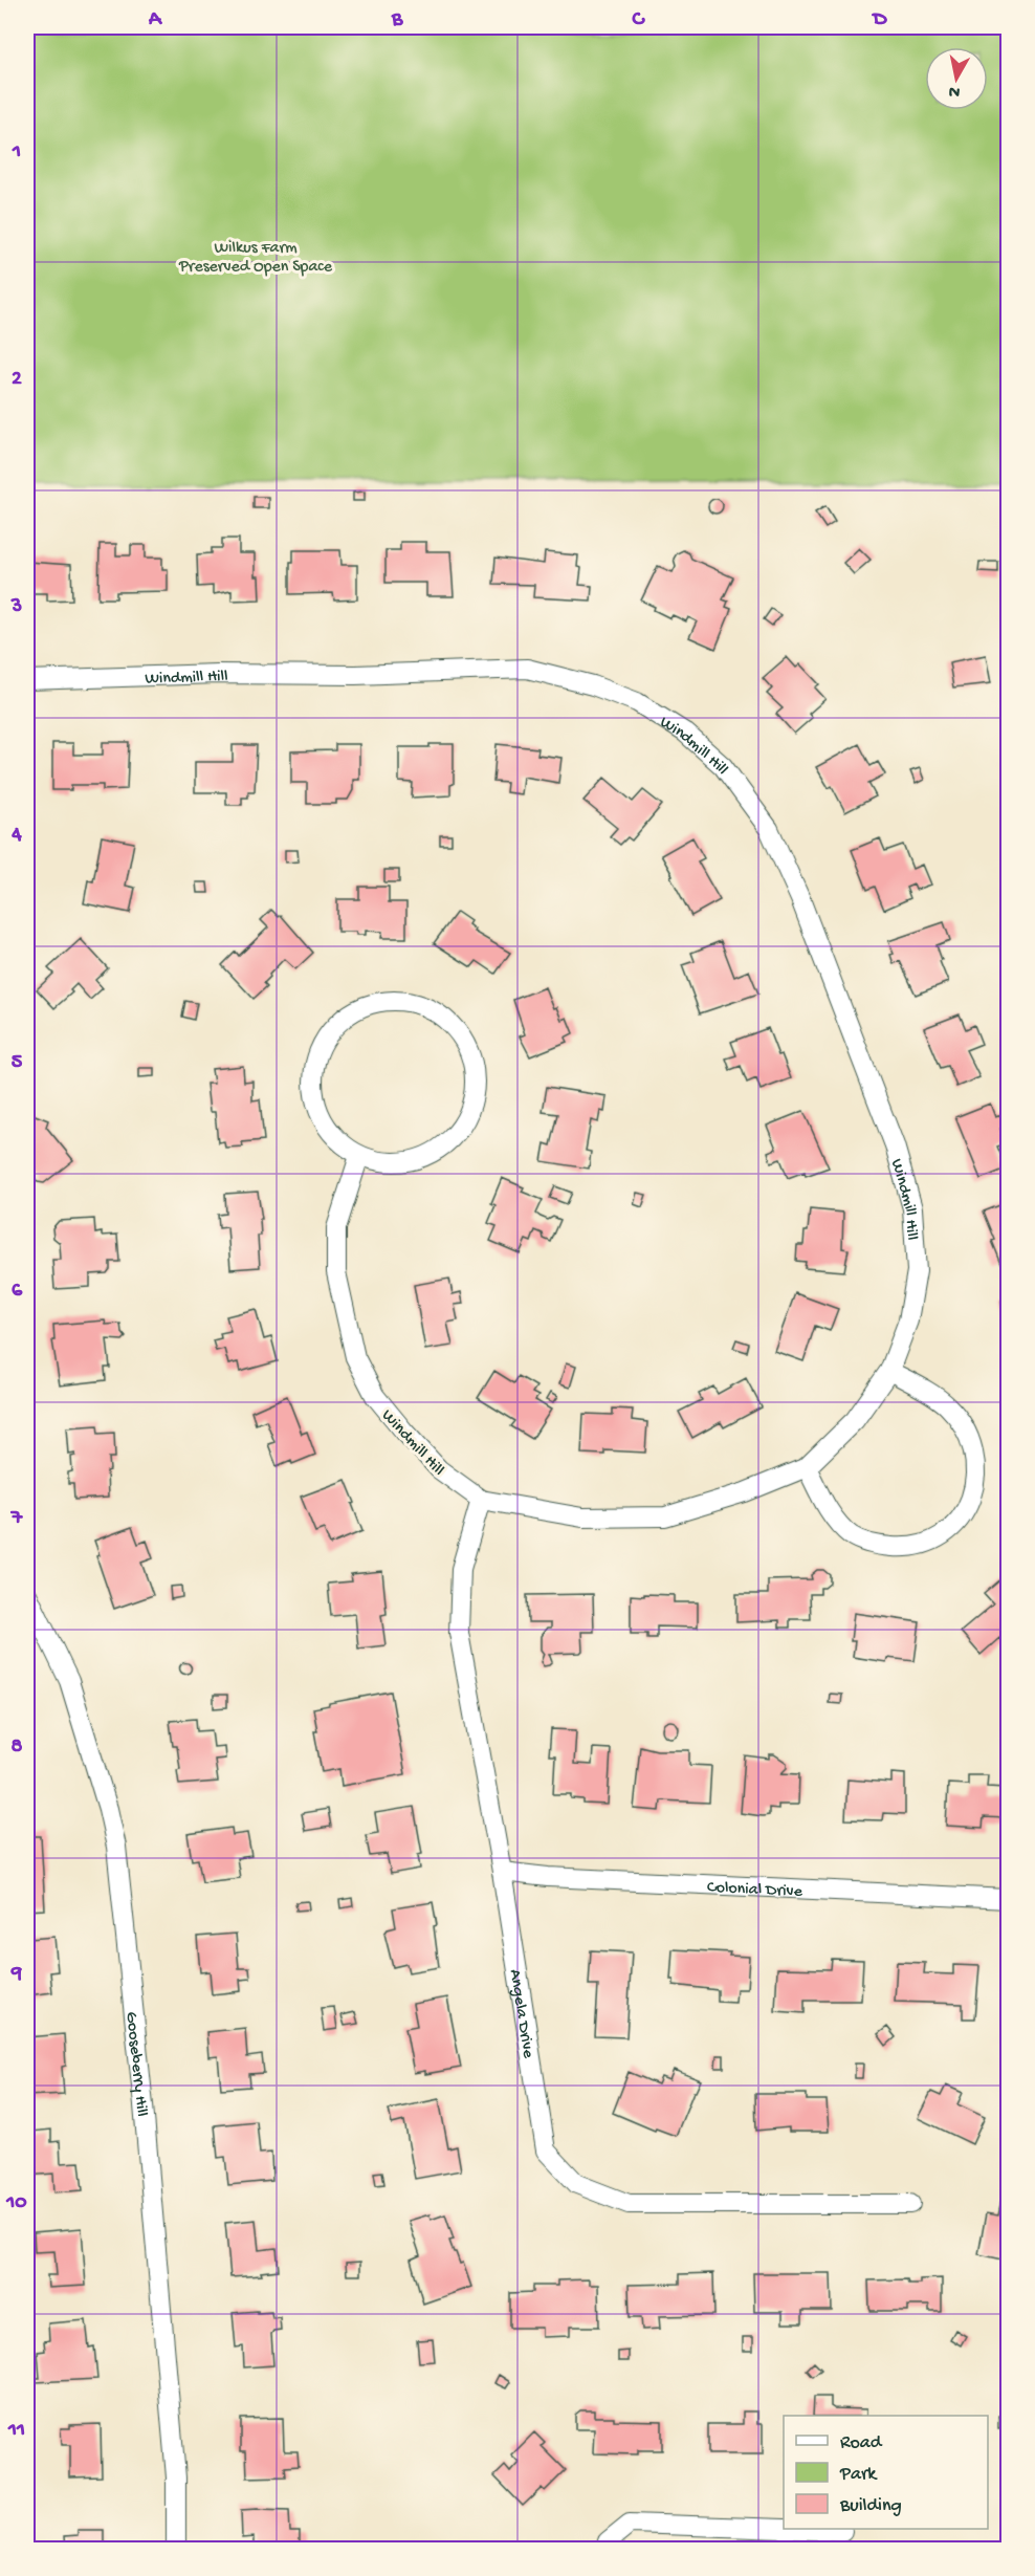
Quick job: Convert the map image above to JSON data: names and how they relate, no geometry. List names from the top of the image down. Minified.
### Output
{"streets":{"street":["Windmill Hill","Colonial Drive","Angela Drive","Gooseberry Hill"]},"crossings":[["Windmill Hill","Angela Drive"],["Colonial Drive","Angela Drive"]],"parks":["Wilkus Farm Preserved Open Space"],"legend":["Road","Park","Building"],"north":"bottom","grid":{"columns":["A","B","C","D"],"rows":["1","2","3","4","5","6","7","8","9","10","11"]}}
